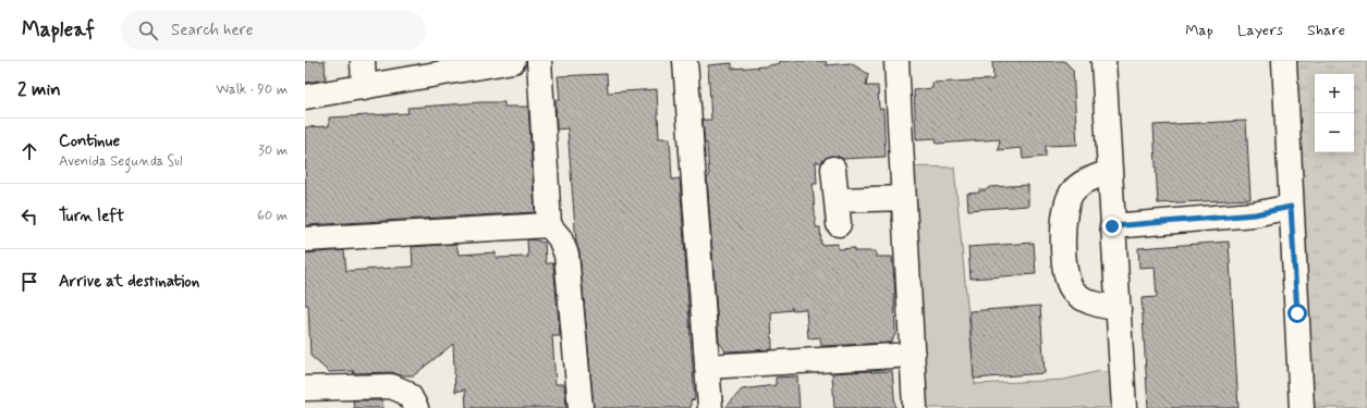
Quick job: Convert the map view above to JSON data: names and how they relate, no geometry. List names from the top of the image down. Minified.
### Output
{"page":{"header":"Mapleaf","search":"Search here","nav":["Map","Layers","Share"],"heading":["2 min","Walk · 90 m"],"map_buttons":["+","−"],"list":[["Continue","Avenida Segunda Sul","30 m"],["Turn left","60 m"],"Arrive at destination"]}}
